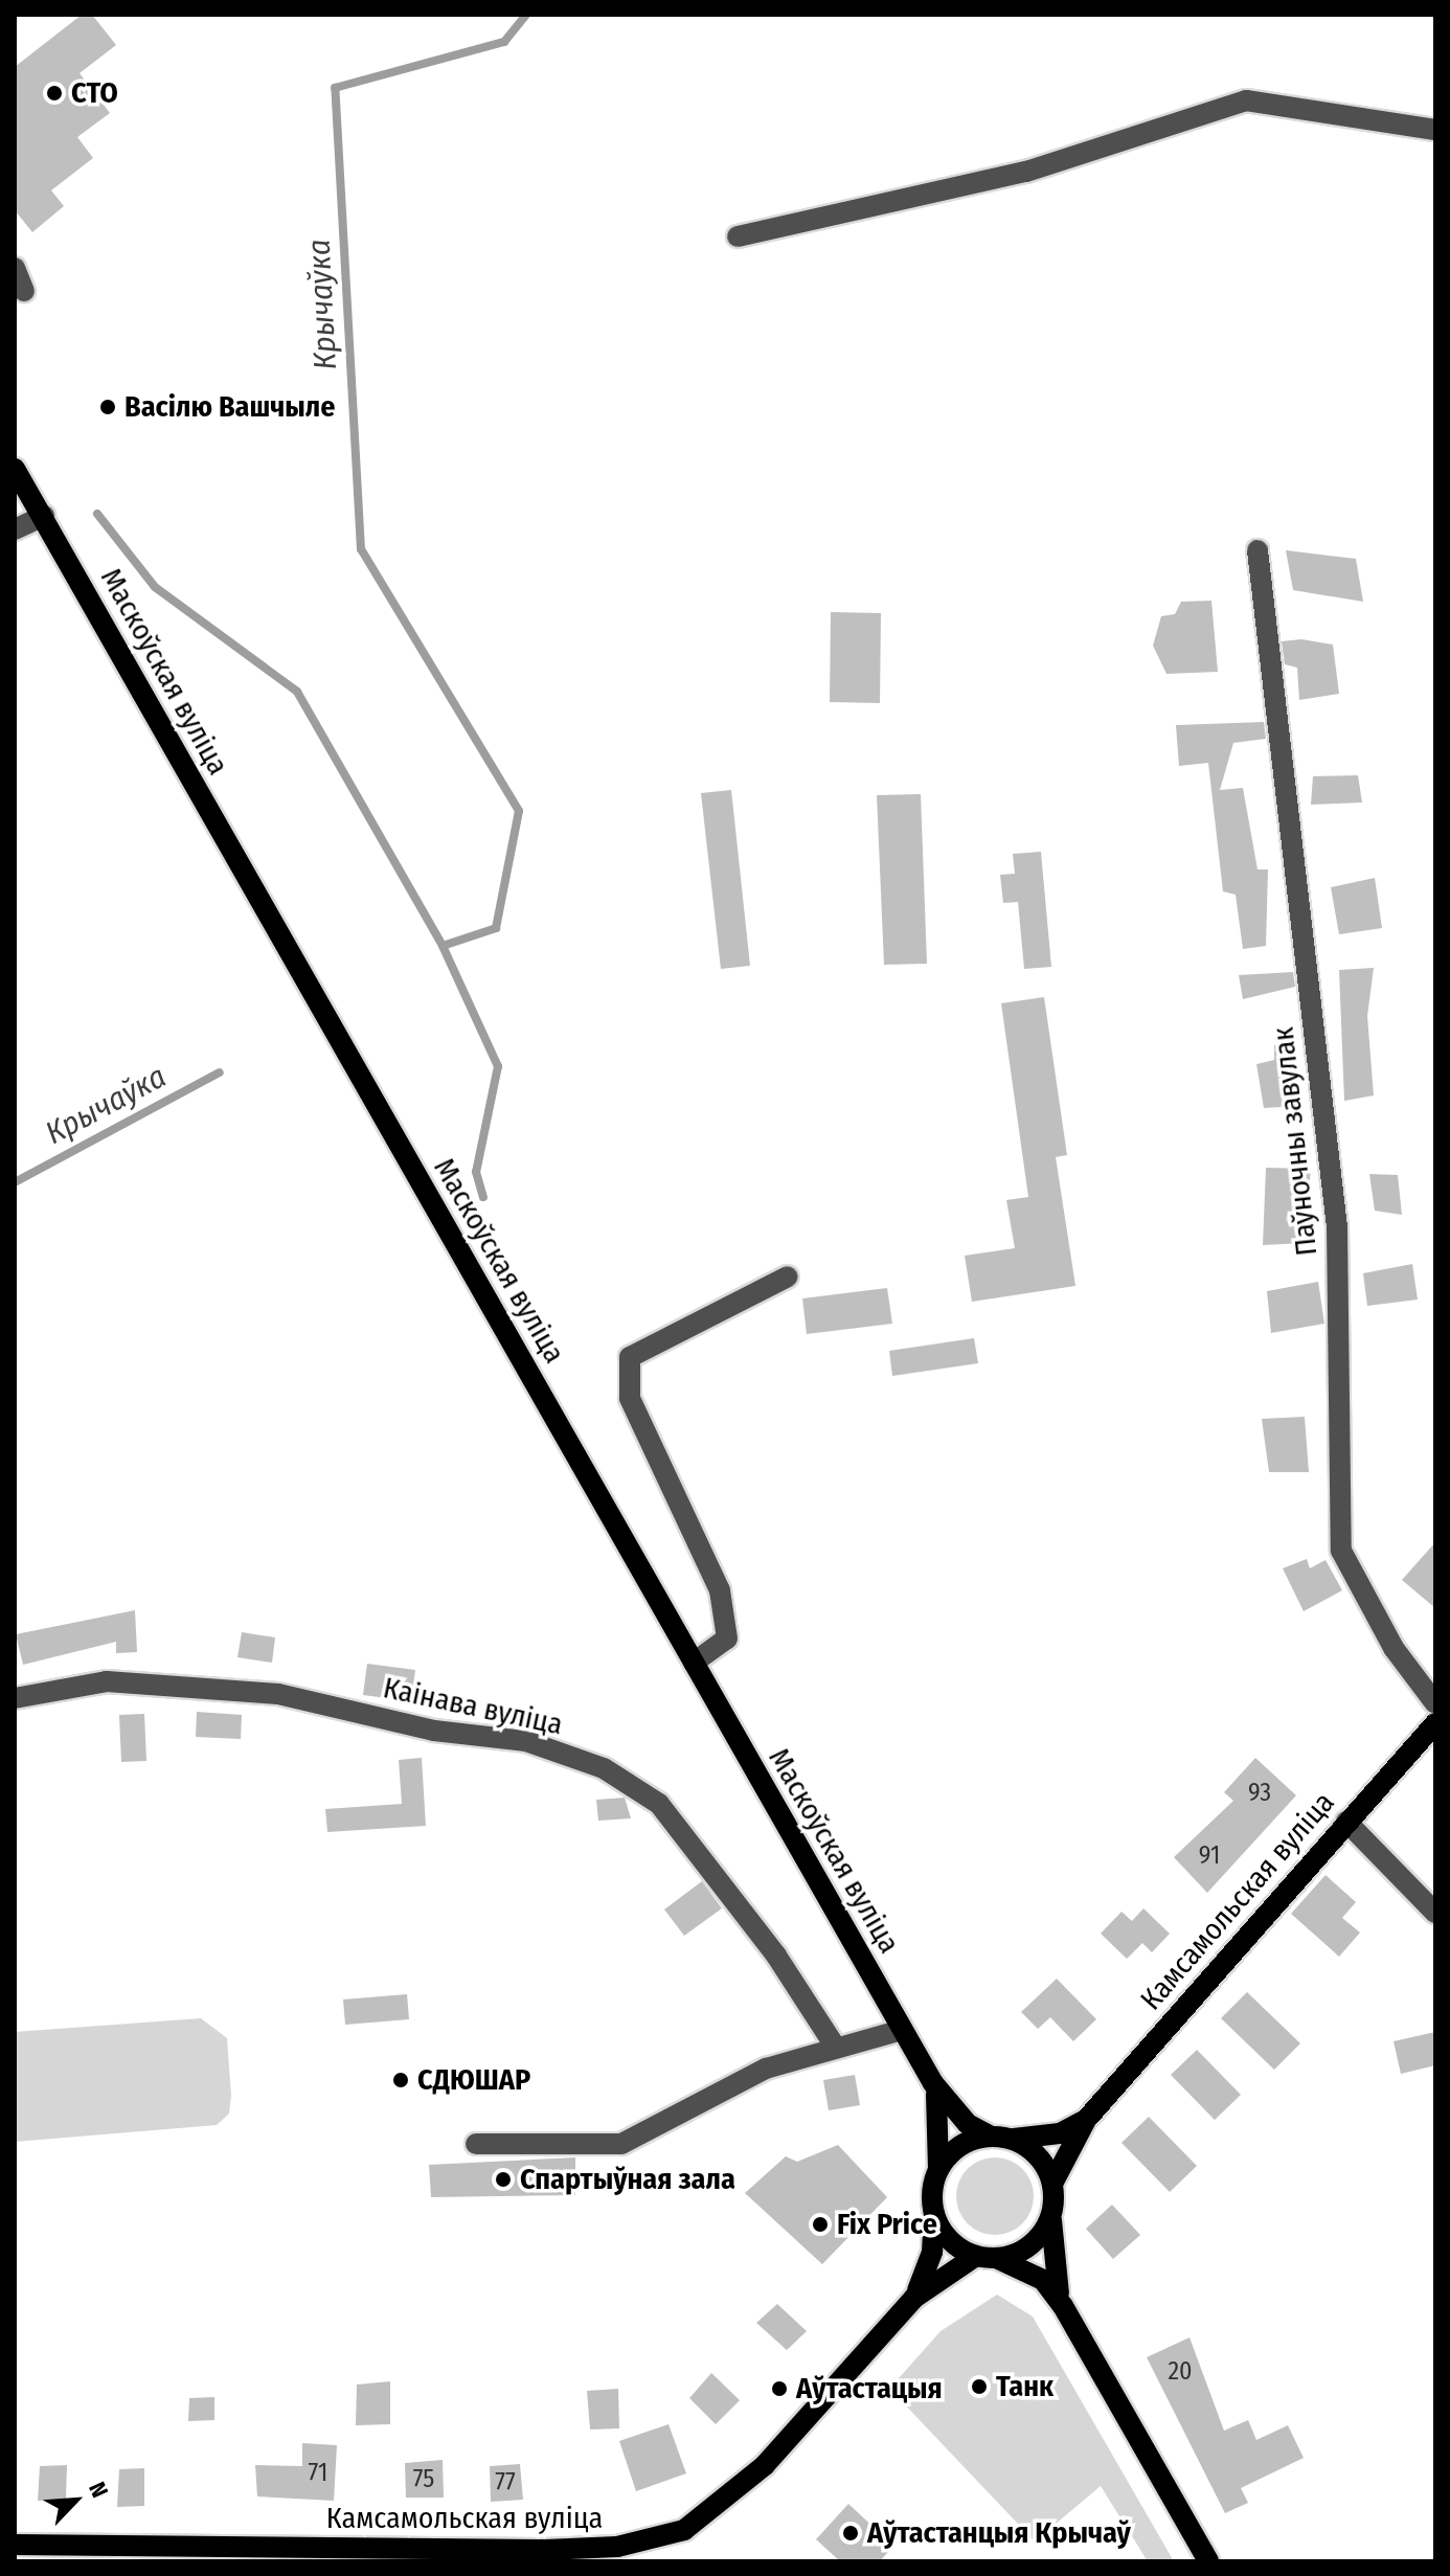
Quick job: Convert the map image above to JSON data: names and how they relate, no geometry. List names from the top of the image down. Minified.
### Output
{"streets":{"main road":["Маскоўская вуліца","Камсамольская вуліца"],"street":["Паўночны завулак","Каінава вуліца"]},"crossings":[["Маскоўская вуліца","Камсамольская вуліца"]],"water":["Крычаўка"],"places":["СТО","Васілю Вашчыле","СДЮШАР","Спартыўная зала","Fix Price","Танк","Аўтастацыя","Аўтастанцыя Крычаў"],"house_numbers":["93","91","20","71","75","77"],"north":"top right"}
